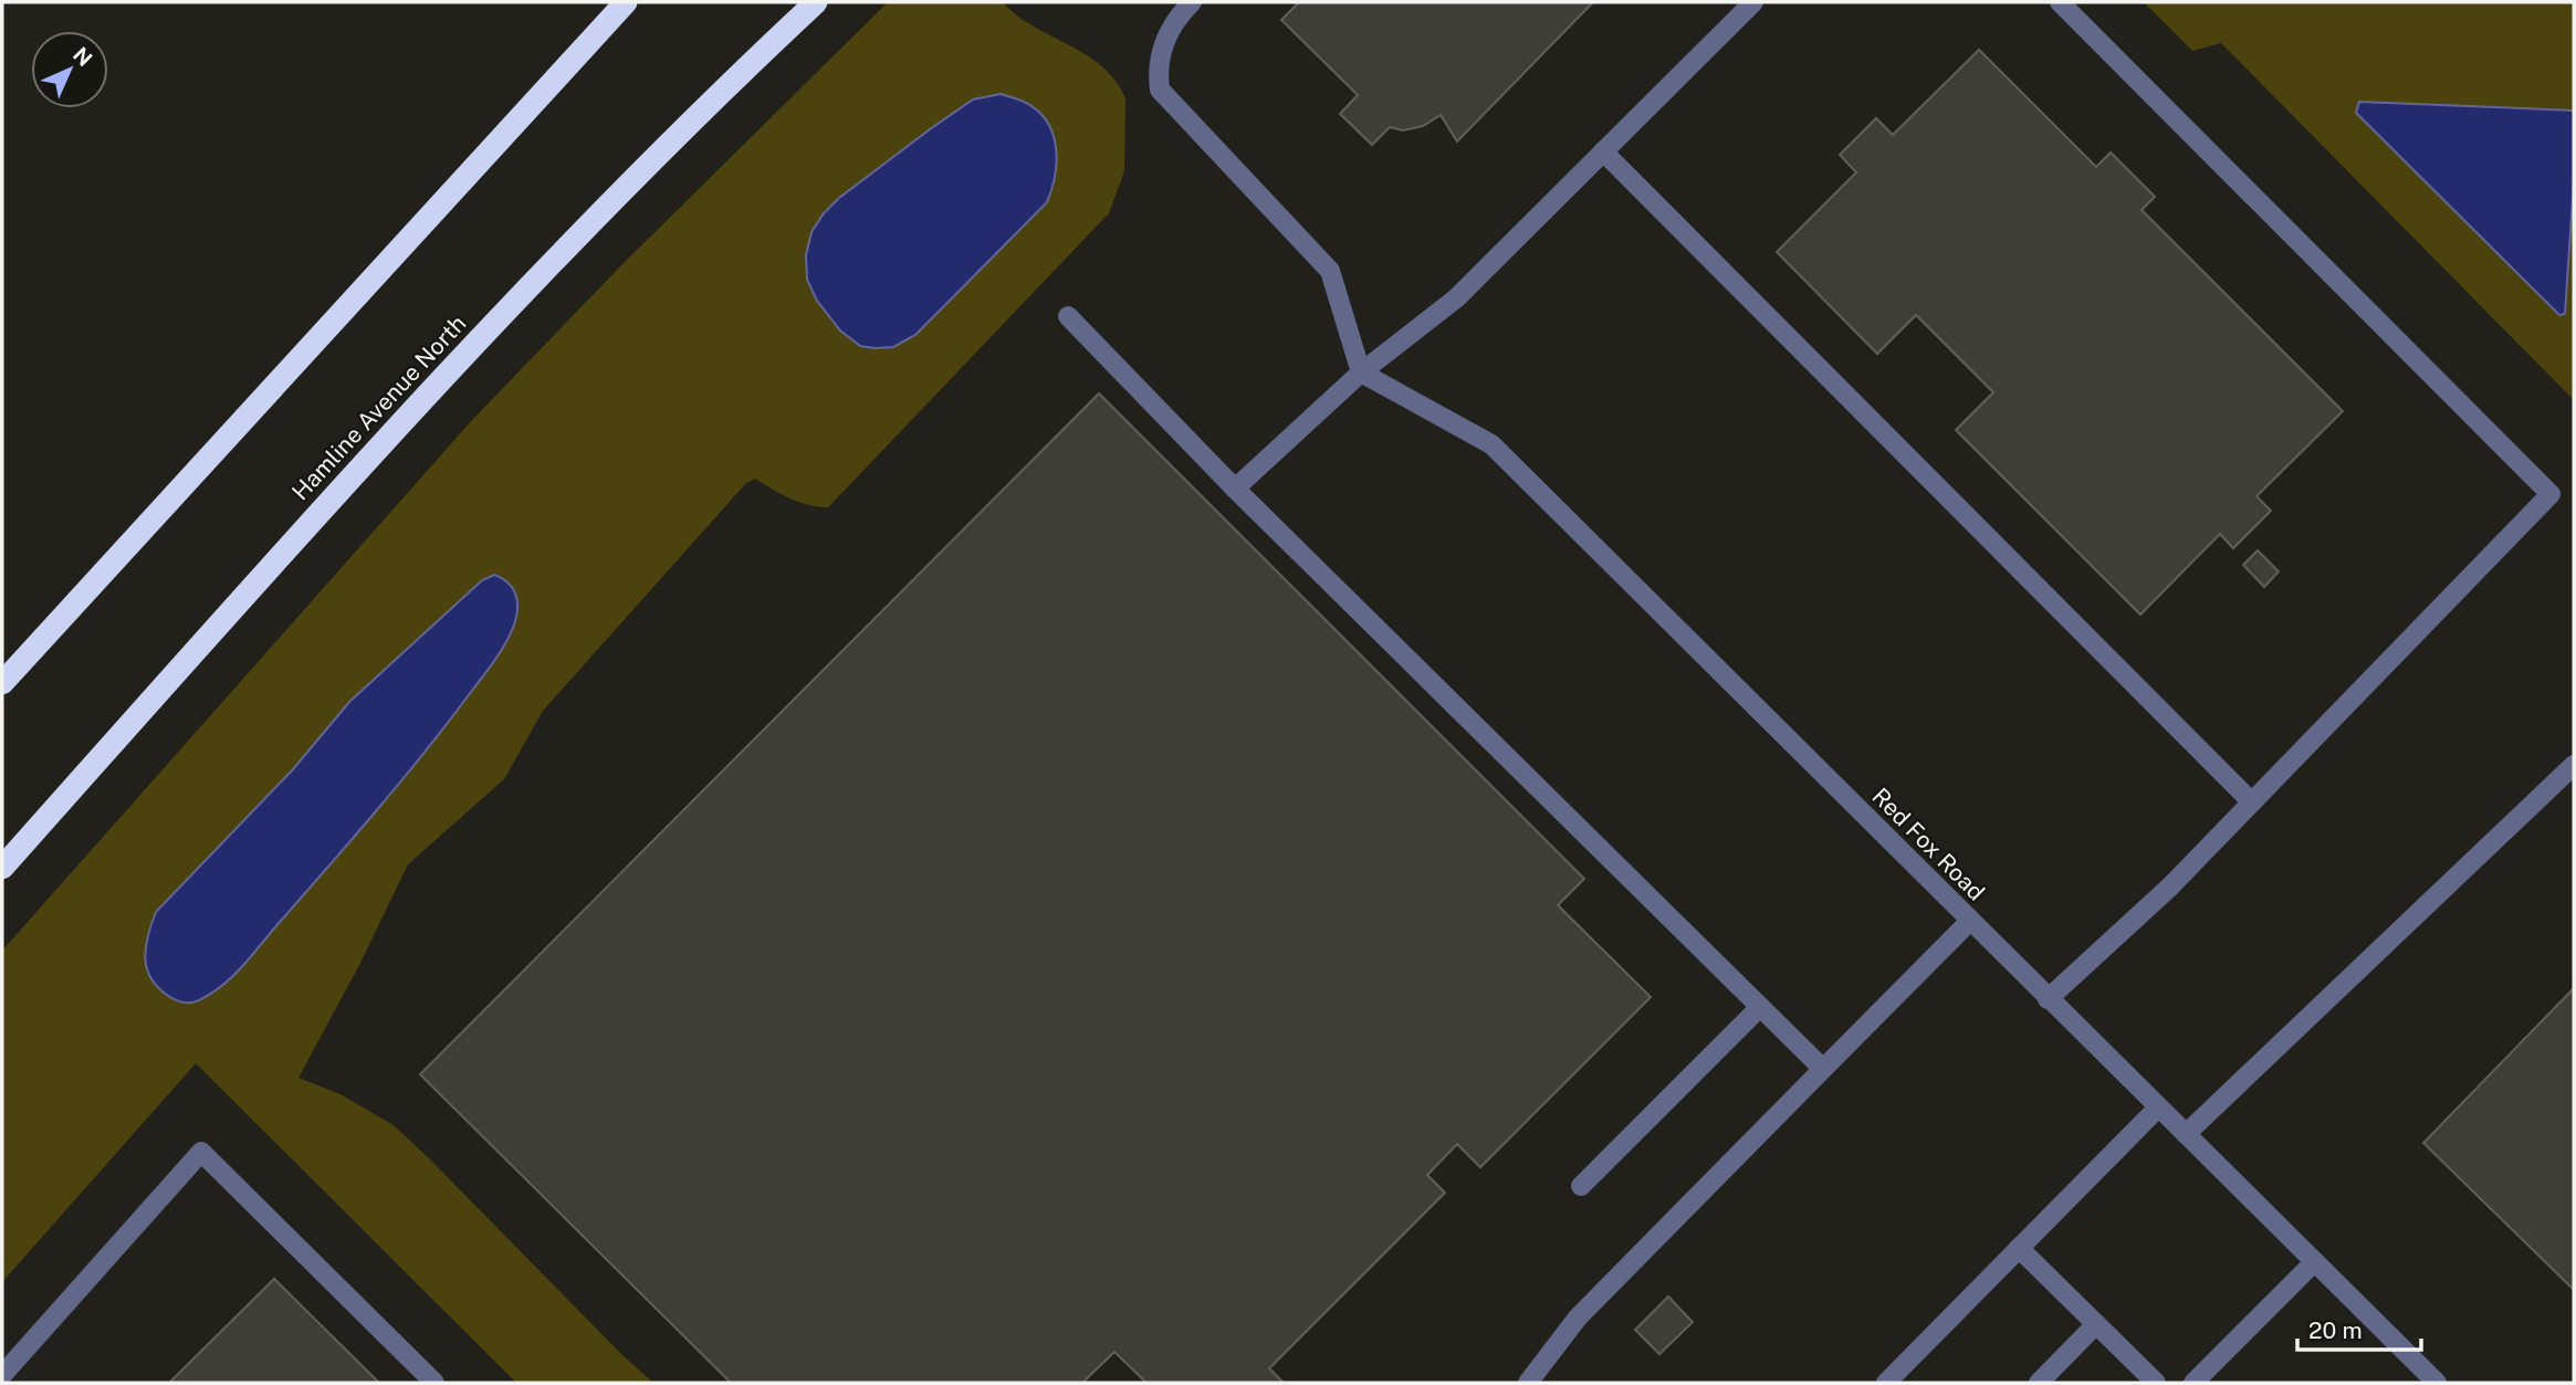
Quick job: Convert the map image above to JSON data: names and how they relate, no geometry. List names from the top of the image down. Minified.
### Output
{"streets":{"highway":["Hamline Avenue North"],"street":["Red Fox Road"]},"scale_bar":"20 m","north":"top right"}
